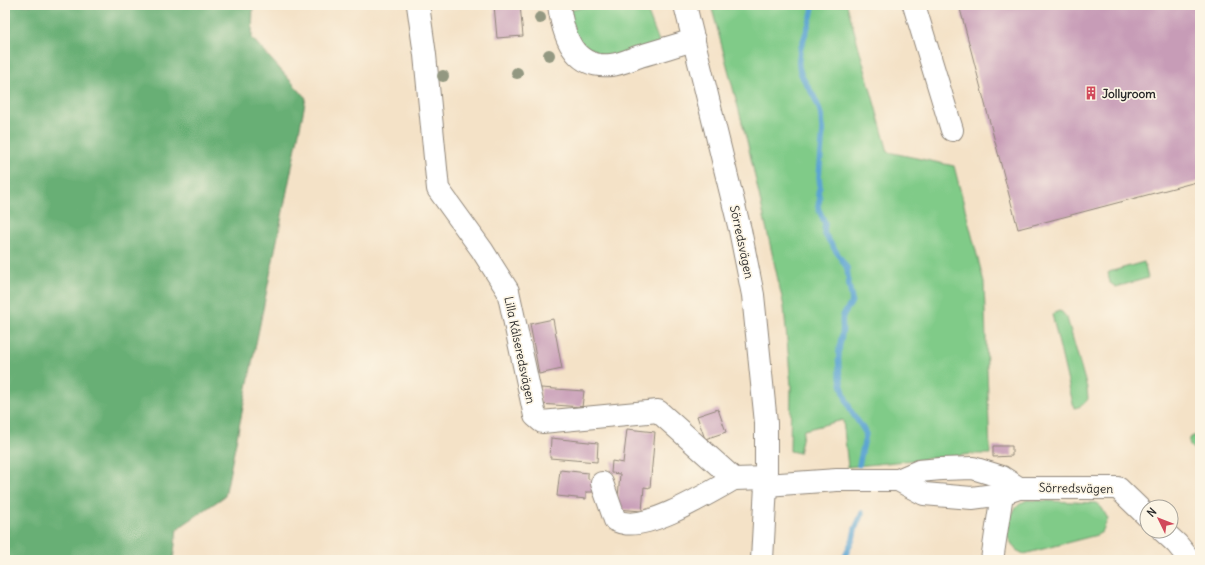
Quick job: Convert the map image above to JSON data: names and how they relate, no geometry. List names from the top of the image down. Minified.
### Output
{"streets":{"street":["Sörredsvägen","Lilla Kålseredsvägen"]},"places":{"building":["Jollyroom"]},"north":"top left"}
